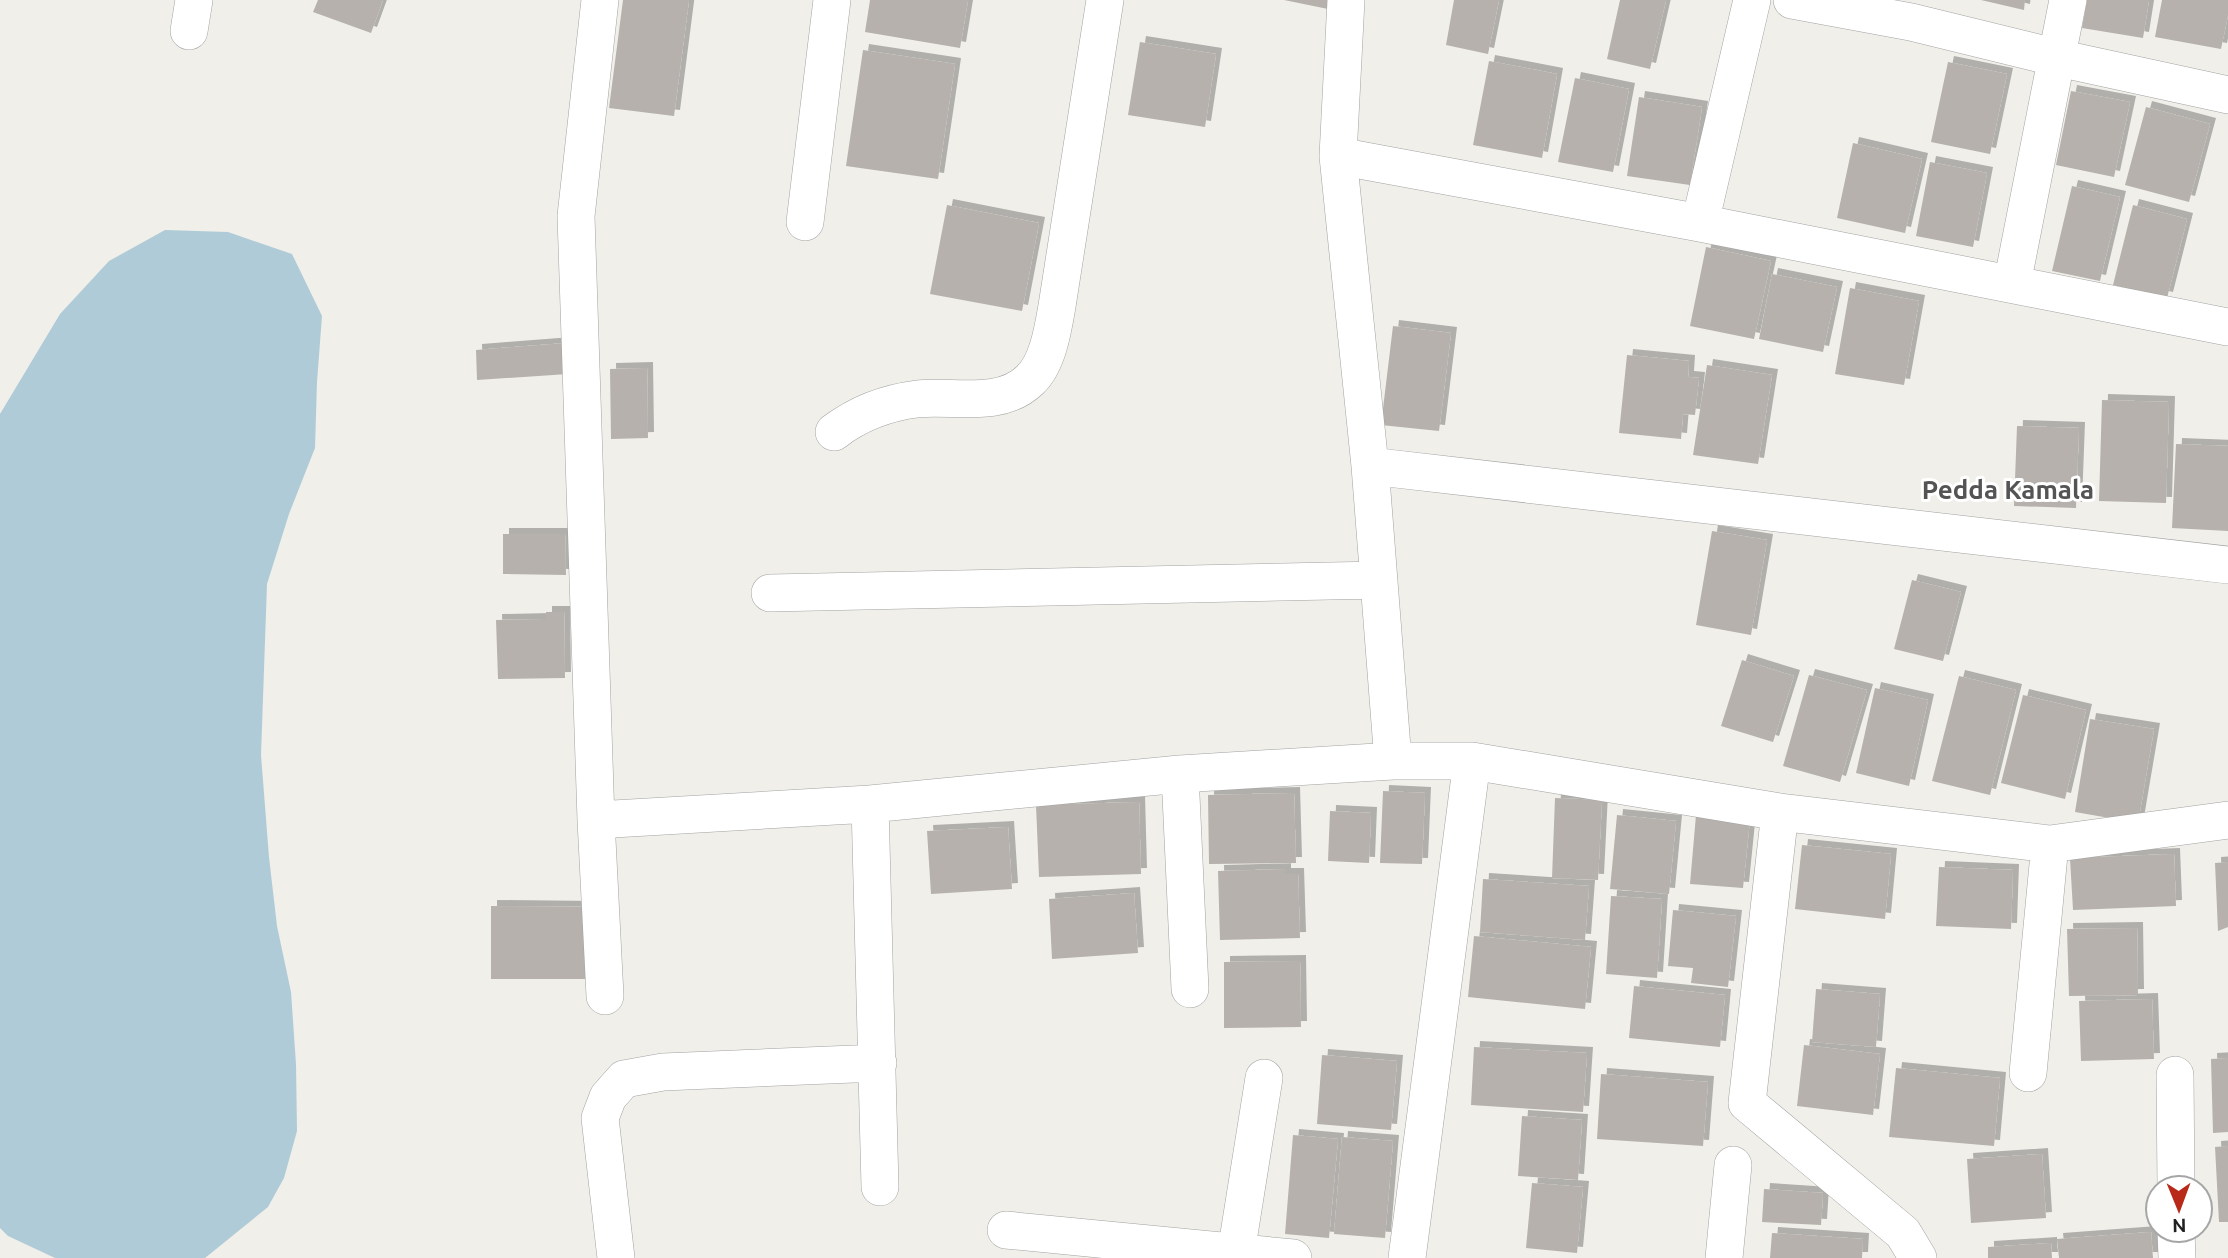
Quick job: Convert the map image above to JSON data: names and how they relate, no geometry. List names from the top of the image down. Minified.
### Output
{"districts":["Pedda Kamala"],"north":"bottom"}
